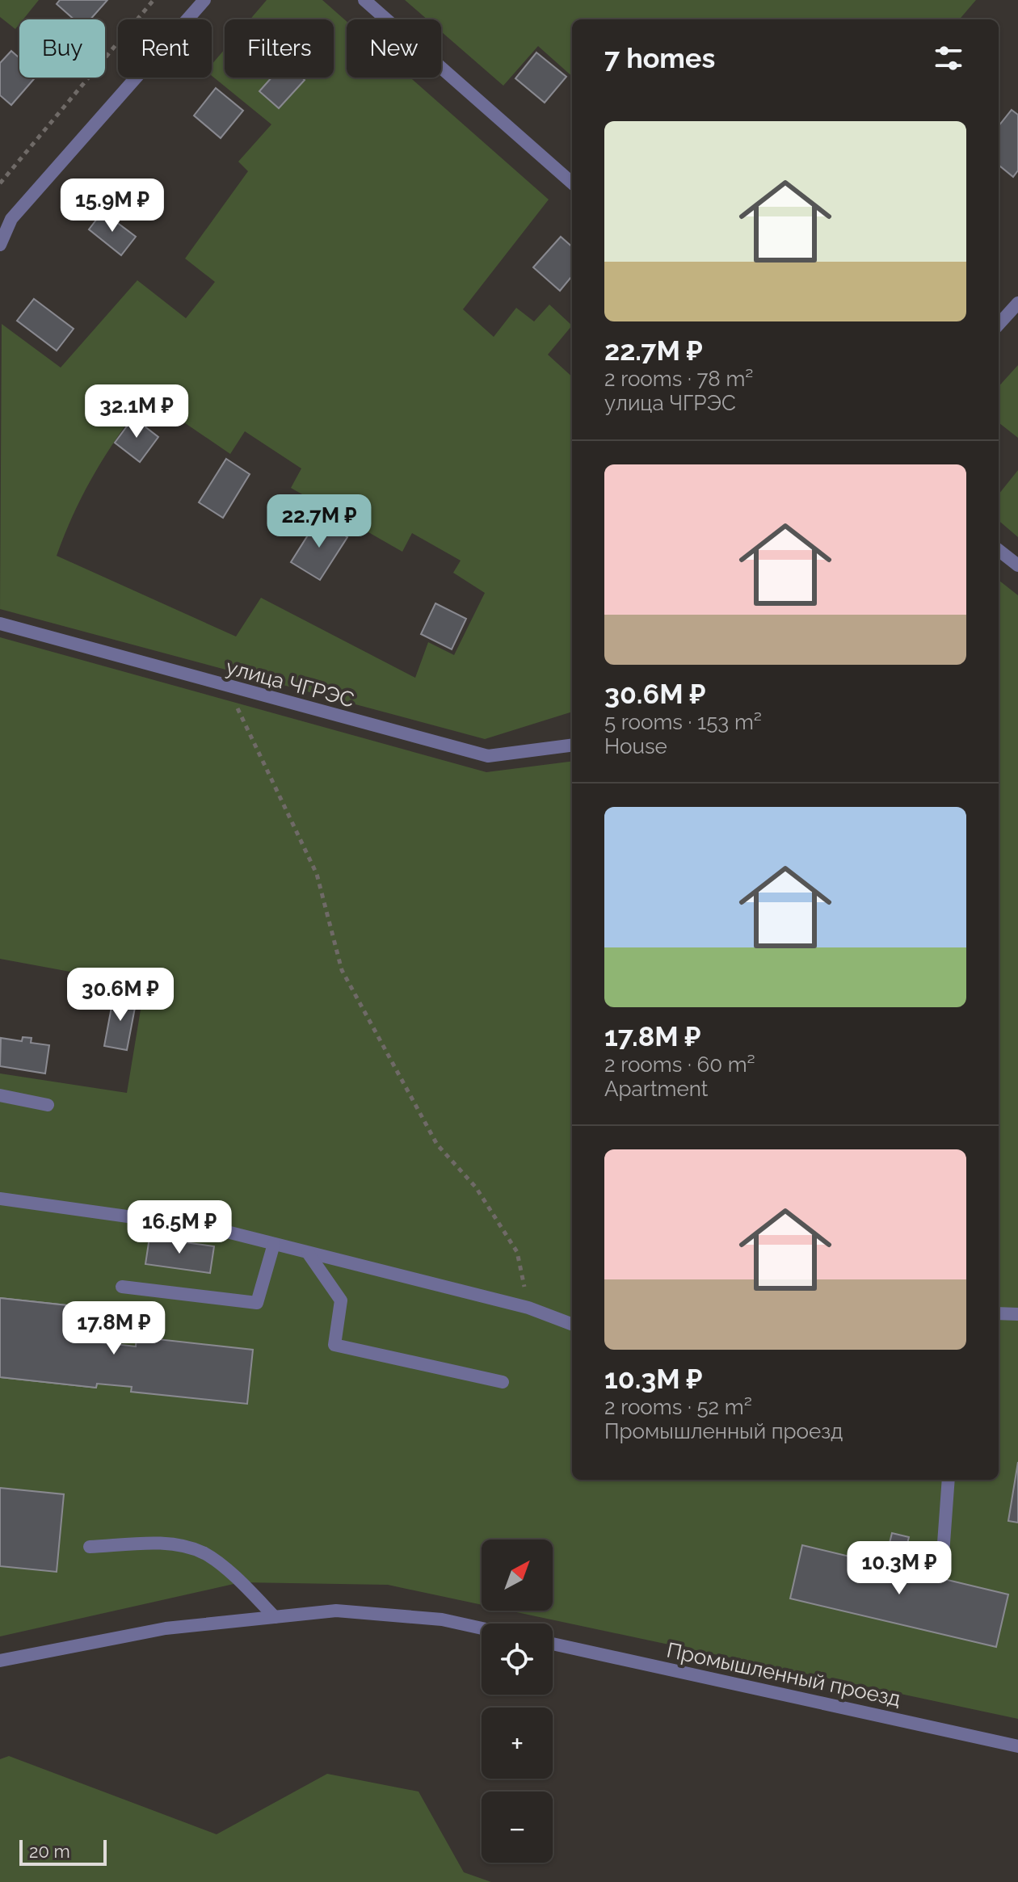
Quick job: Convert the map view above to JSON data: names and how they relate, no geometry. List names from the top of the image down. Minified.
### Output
{"streets":{"street":["улица ЧГРЭС","Промышленный проезд"]},"scale_bar":"20 m","north":"top right","page":{"chip":["Buy","Rent","Filters","New"],"heading":"7 homes","list":[{"name":"22.7M ₽","note":"2 rooms · 78 m² · улица ЧГРЭС"},{"name":"30.6M ₽","note":"5 rooms · 153 m² · House"},{"name":"17.8M ₽","note":"2 rooms · 60 m² · Apartment"},{"name":"10.3M ₽","note":"2 rooms · 52 m² · Промышленный проезд"}],"price":["15.9M ₽","32.1M ₽","22.7M ₽","30.6M ₽","16.5M ₽","17.8M ₽","10.3M ₽"],"map_buttons":["+","−"],"scale":"20 m"}}
